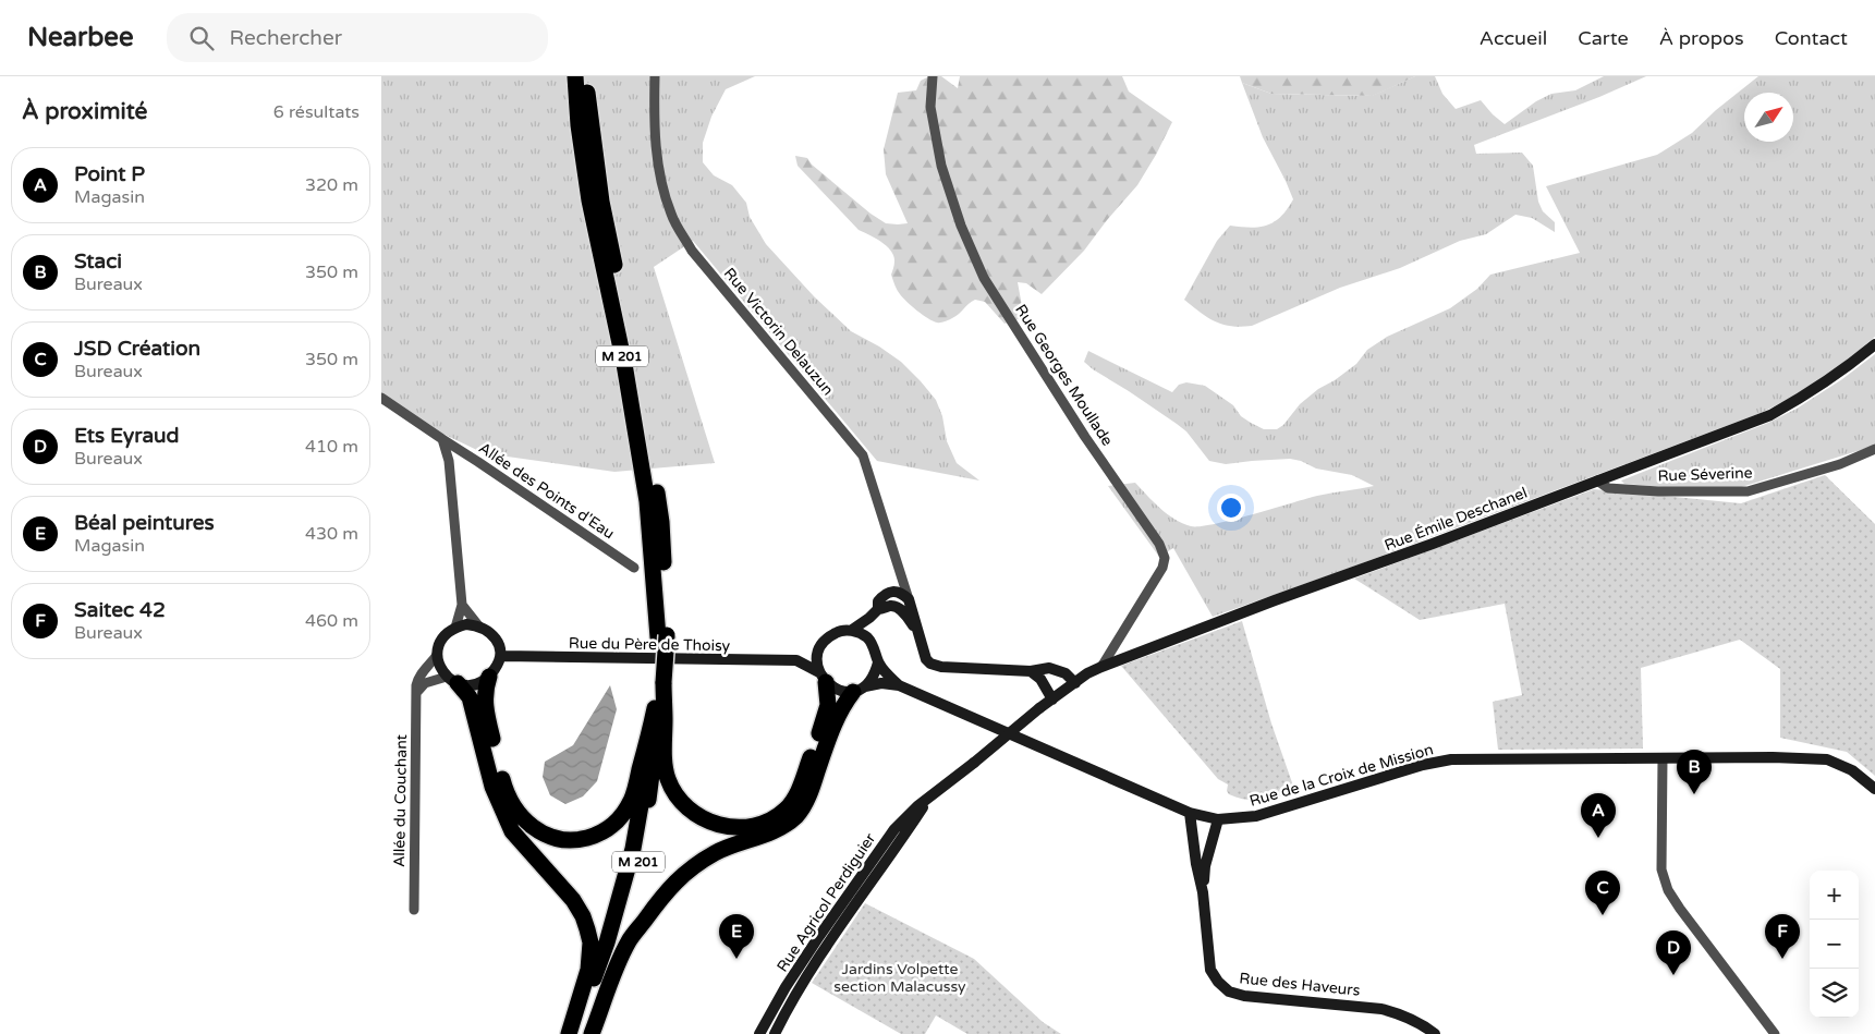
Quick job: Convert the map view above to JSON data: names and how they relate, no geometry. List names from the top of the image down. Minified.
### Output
{"streets":{"highway":["M 201"],"main road":["Rue Émile Deschanel","Rue du Père de Thoisy","Rue de la Croix de Mission","Rue Agricol Perdiguier","Rue des Haveurs"],"street":["Rue Victorin Delauzun","Rue Georges Moullade","Rue Séverine","Allée des Points d'Eau","Allée du Couchant"]},"crossings":[["Rue Victorin Delauzun","Rue du Père de Thoisy"],["Rue Georges Moullade","Rue Émile Deschanel"],["Rue Séverine","Rue Émile Deschanel"],["Rue Émile Deschanel","Rue Agricol Perdiguier"],["Rue du Père de Thoisy","Allée du Couchant"],["Rue de la Croix de Mission","Rue des Haveurs"]],"parks":["Jardins Volpette section Malacussy"],"north":"top right","page":{"header":"Nearbee","search":"Rechercher","nav":["Accueil","Carte","À propos","Contact"],"heading":["À proximité","6 résultats"],"list":[{"mark":"A","name":"Point P","note":"Magasin","value":"320 m"},{"mark":"B","name":"Staci","note":"Bureaux","value":"350 m"},{"mark":"C","name":"JSD Création","note":"Bureaux","value":"350 m"},{"mark":"D","name":"Ets Eyraud","note":"Bureaux","value":"410 m"},{"mark":"E","name":"Béal peintures","note":"Magasin","value":"430 m"},{"mark":"F","name":"Saitec 42","note":"Bureaux","value":"460 m"}],"pins":["B","A","C","E","F","D"],"map_buttons":["+","−"]}}
